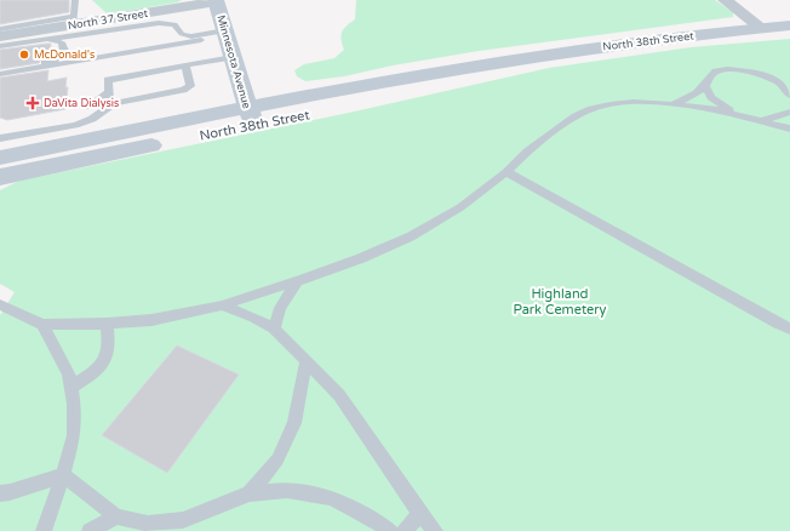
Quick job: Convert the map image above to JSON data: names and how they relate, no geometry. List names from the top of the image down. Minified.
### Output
{"streets":{"main road":["North 38th Street","Minnesota Avenue"],"street":["North 37 Street"]},"crossings":[["North 37 Street","Minnesota Avenue"],["North 38th Street","Minnesota Avenue"]],"parks":["Highland Park Cemetery"],"places":{"other":["McDonald's"],"health":["DaVita Dialysis"]}}
